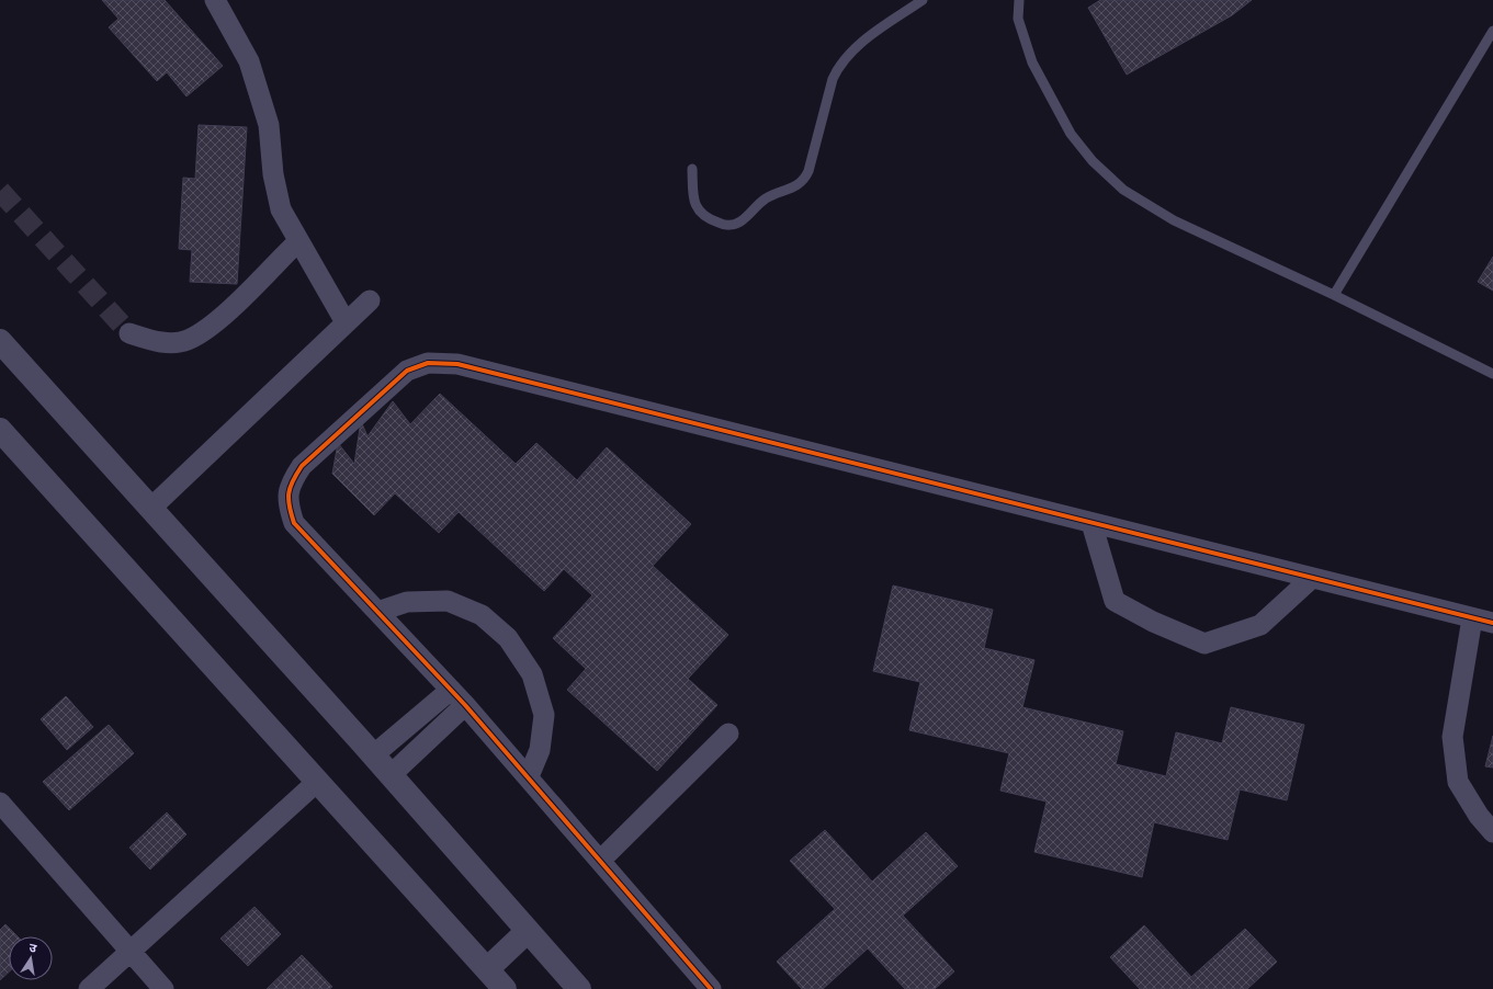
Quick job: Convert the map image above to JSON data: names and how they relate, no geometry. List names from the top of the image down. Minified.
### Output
{"north":"top"}
